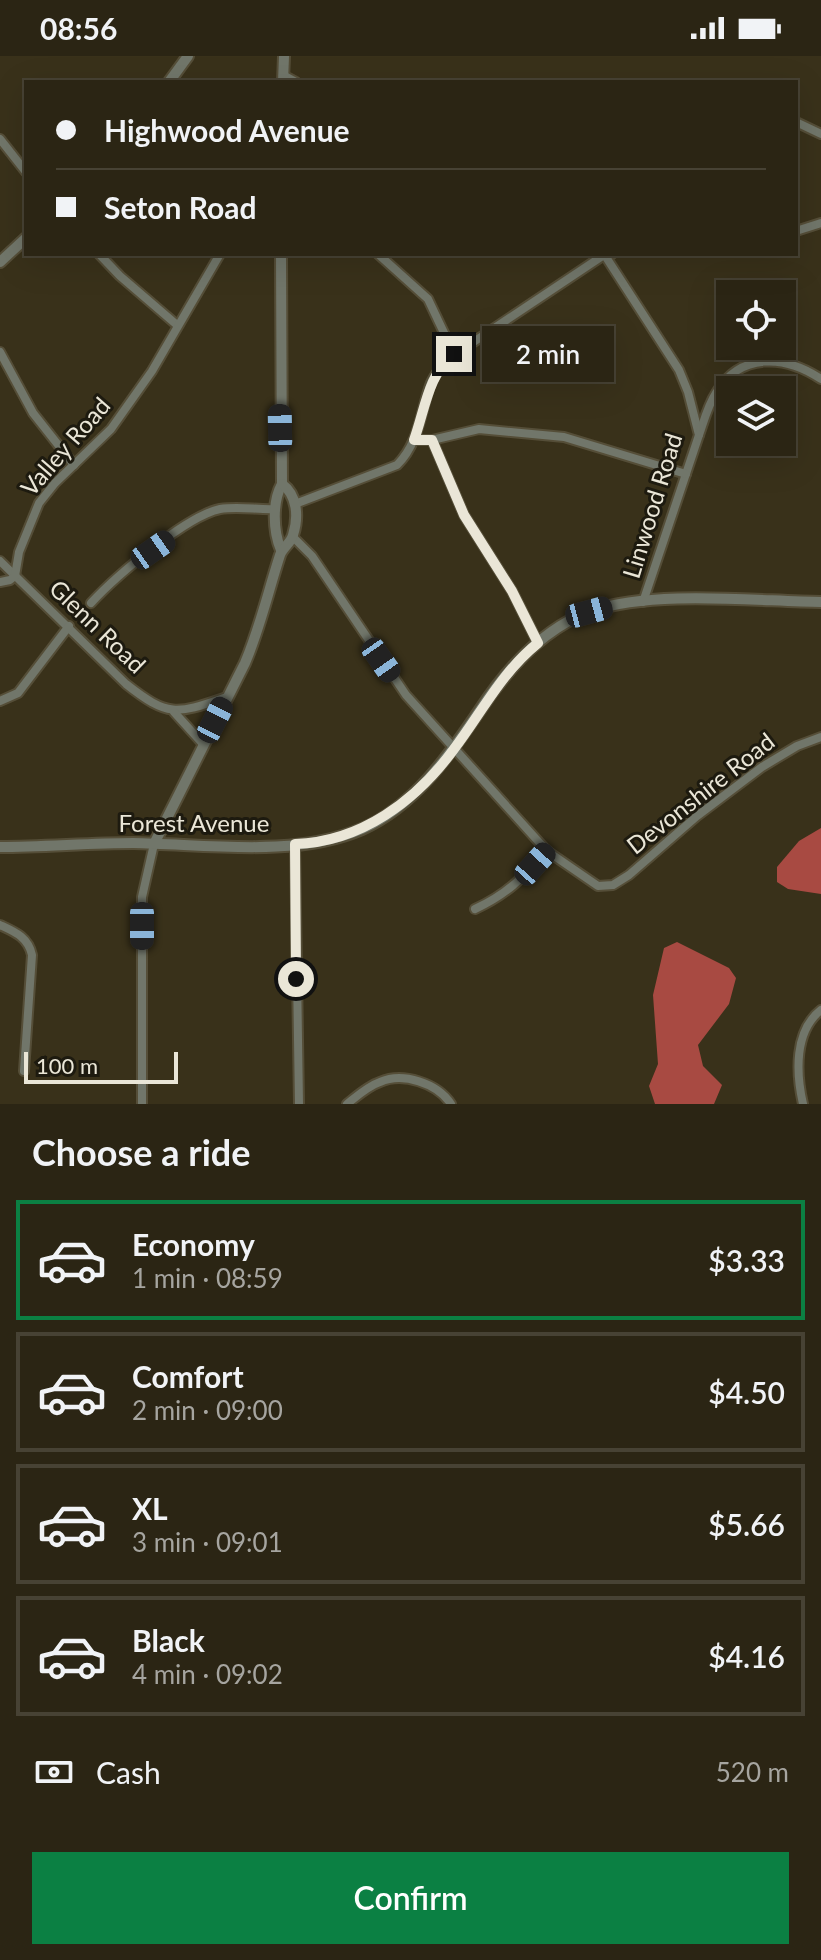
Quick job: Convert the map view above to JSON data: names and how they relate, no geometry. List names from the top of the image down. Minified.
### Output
{"streets":{"street":["Valley Road","Linwood Road","Glenn Road","Devonshire Road","Forest Avenue"]},"crossings":[["Valley Road","Glenn Road"],["Linwood Road","Forest Avenue"]],"scale_bar":"100 m","page":{"status":"08:56","banner":["Highwood Avenue","Seton Road"],"bubble":"2 min","scale":"100 m","heading":"Choose a ride","list":[{"name":"Economy","note":"1 min · 08:59","value":"$3.33"},{"name":"Comfort","note":"2 min · 09:00","value":"$4.50"},{"name":"XL","note":"3 min · 09:01","value":"$5.66"},{"name":"Black","note":"4 min · 09:02","value":"$4.16"}],"pay":["Cash","520 m"],"buttons":"Confirm"}}
